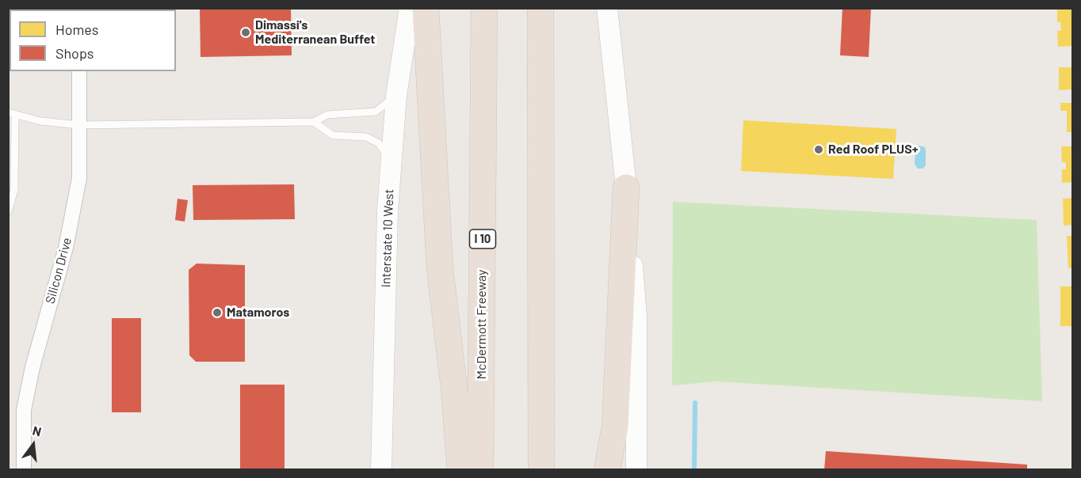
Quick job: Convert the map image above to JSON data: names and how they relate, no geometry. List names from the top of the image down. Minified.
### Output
{"streets":{"highway":["I 10","McDermott Freeway"],"main road":["Interstate 10 West"],"street":["Silicon Drive"]},"places":["Dimassi's Mediterranean Buffet","Red Roof PLUS+","Matamoros"],"legend":["Homes","Shops"],"north":"top"}
